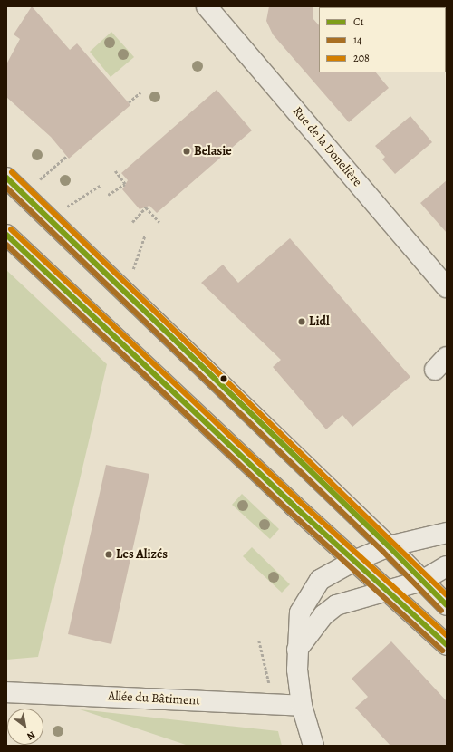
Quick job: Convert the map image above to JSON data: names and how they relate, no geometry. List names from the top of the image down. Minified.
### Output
{"streets":{"street":["Rue de la Donelière","Allée du Bâtiment"]},"places":["Belasie","Lidl","Les Alizés"],"lines":["transit line 208","transit line C1","transit line 14"],"legend":["C1","14","208"],"north":"bottom right"}
